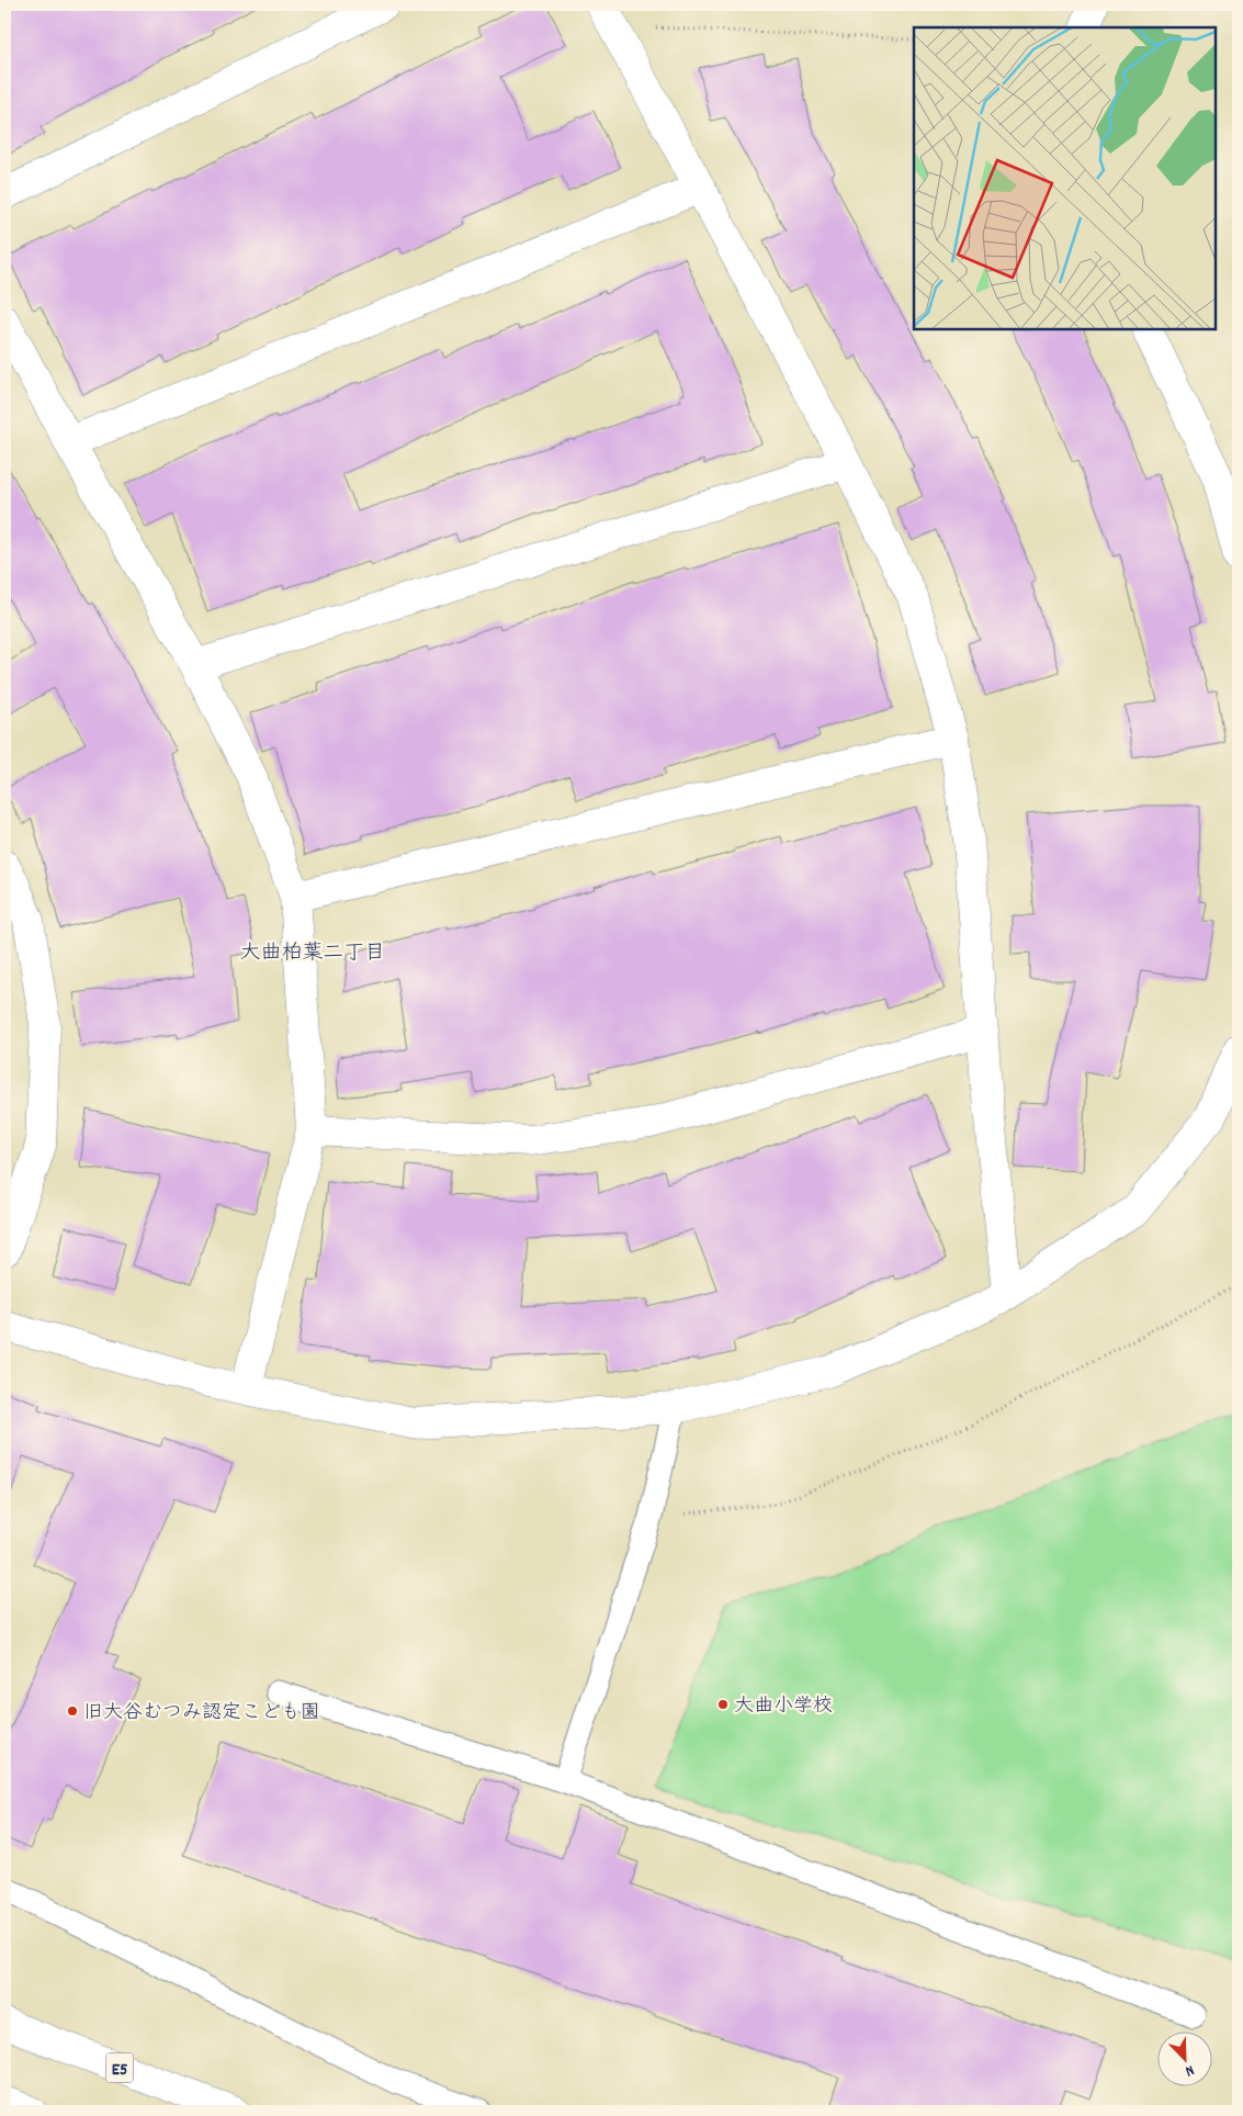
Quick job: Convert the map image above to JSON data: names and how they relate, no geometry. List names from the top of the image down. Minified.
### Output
{"streets":{"main road":["E5"]},"districts":["大曲柏葉二丁目"],"places":["大曲小学校","旧大谷むつみ認定こども園"],"north":"bottom right"}
